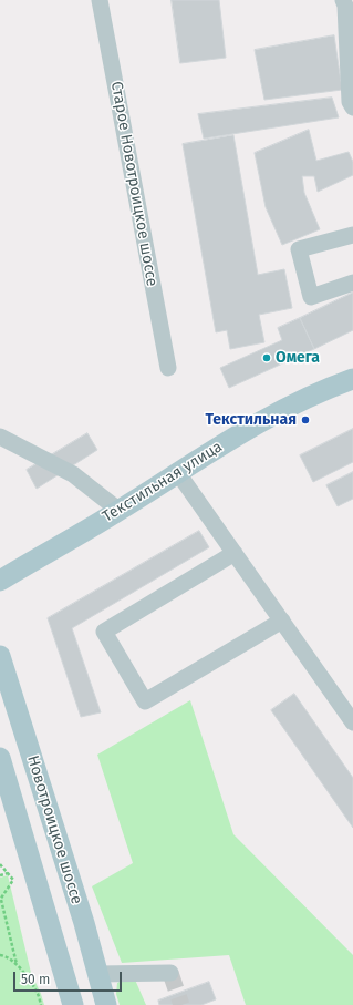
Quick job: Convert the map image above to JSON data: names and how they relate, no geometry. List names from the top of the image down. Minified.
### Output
{"streets":{"main road":["Текстильная улица","Новотроицкое шоссе"],"street":["Старое Новотроицкое шоссе"]},"places":["Омега","Текстильная"],"scale_bar":"50 m"}
